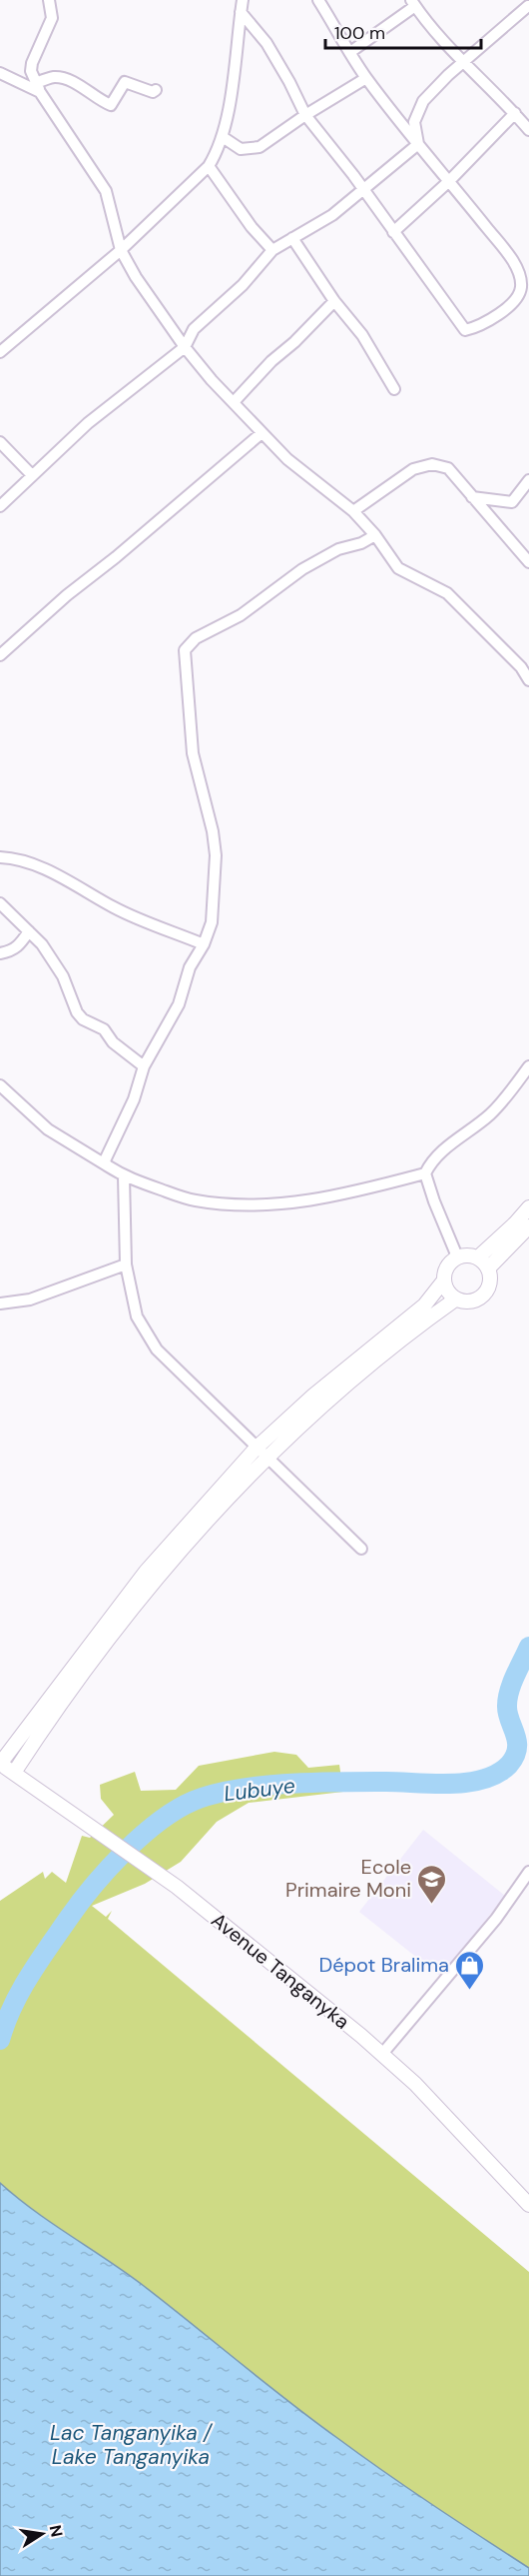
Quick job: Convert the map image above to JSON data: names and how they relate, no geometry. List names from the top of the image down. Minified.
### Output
{"streets":{"street":["Avenue Tanganyka"]},"water":["Lubuye","Lac Tanganyika / Lake Tanganyika"],"places":{"school or university":["Ecole Primaire Moni"],"shop":["Dépot Bralima"]},"scale_bar":"100 m","north":"right"}
